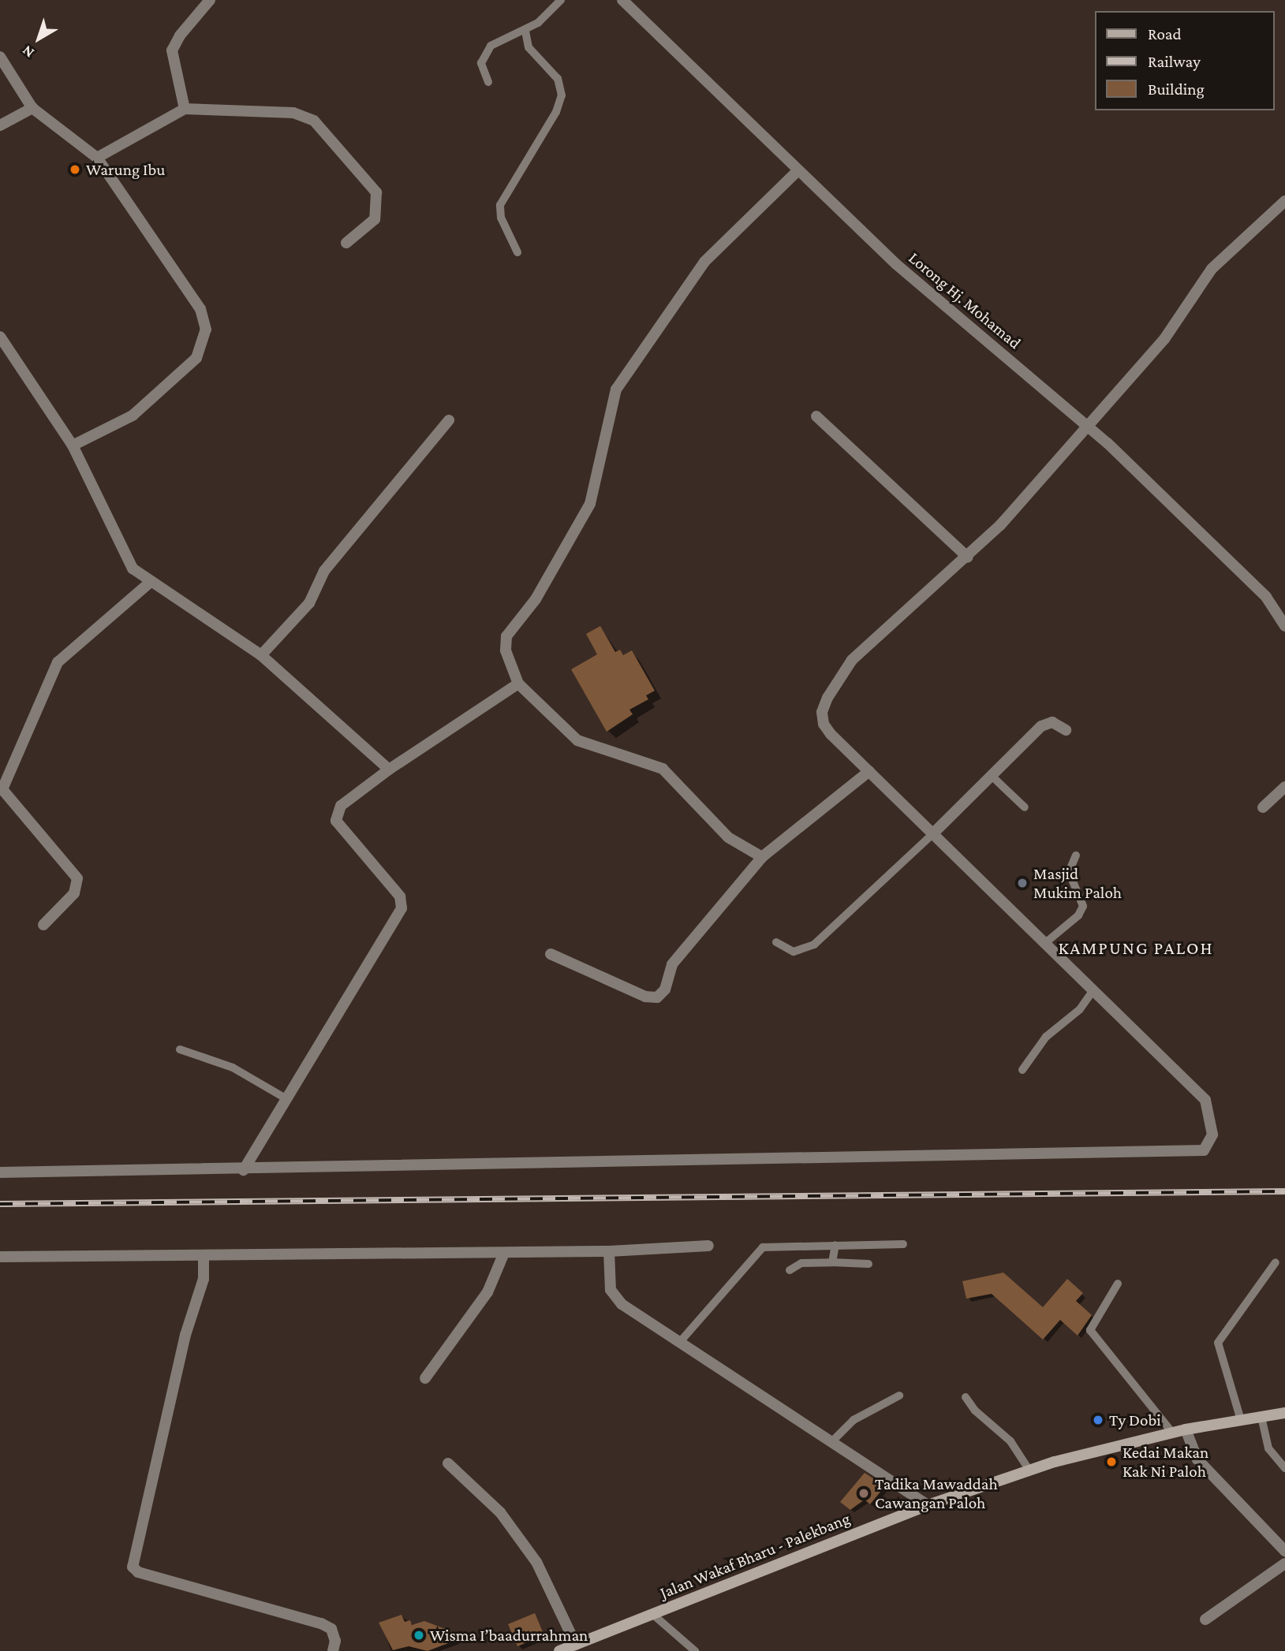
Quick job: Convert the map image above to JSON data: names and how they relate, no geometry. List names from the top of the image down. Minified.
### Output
{"streets":{"main road":["Jalan Wakaf Bharu - Palekbang"],"street":["Lorong Hj. Mohamad"]},"districts":["KAMPUNG PALOH"],"places":["Warung Ibu","Masjid Mukim Paloh","Ty Dobi","Kedai Makan Kak Ni Paloh","Tadika Mawaddah Cawangan Paloh","Wisma I’baadurrahman"],"legend":["Road","Railway","Building"],"north":"bottom left"}
